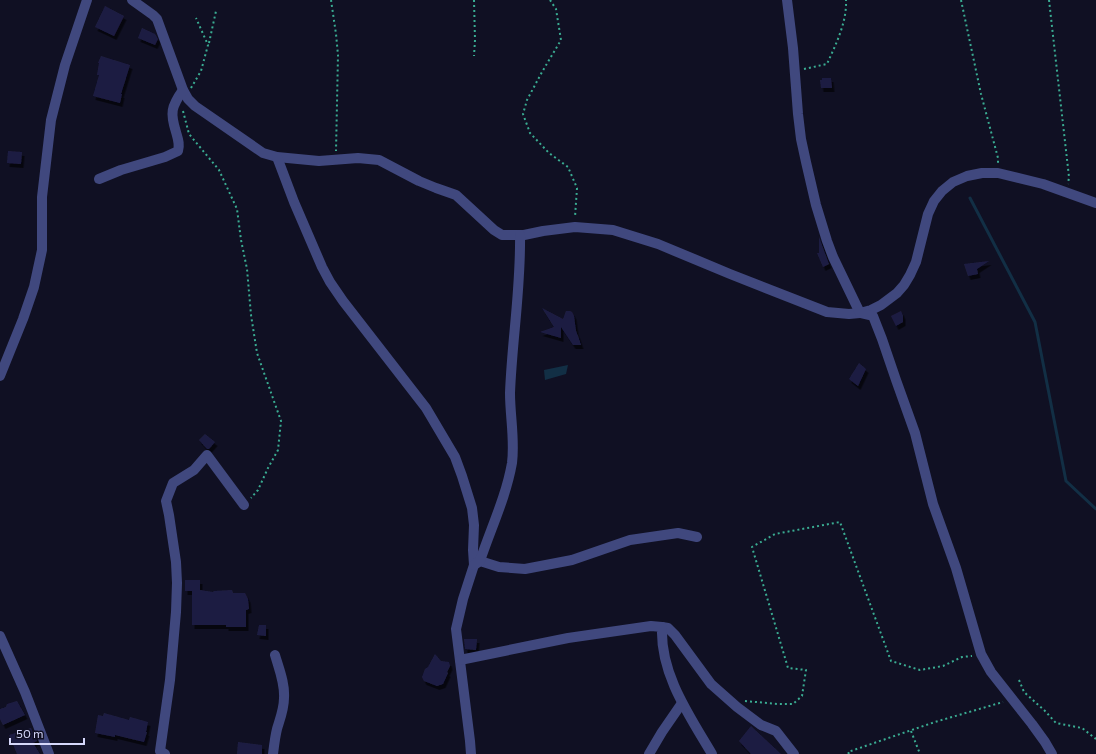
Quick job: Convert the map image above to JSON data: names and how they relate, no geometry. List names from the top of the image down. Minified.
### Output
{"scale_bar":"50 m"}
